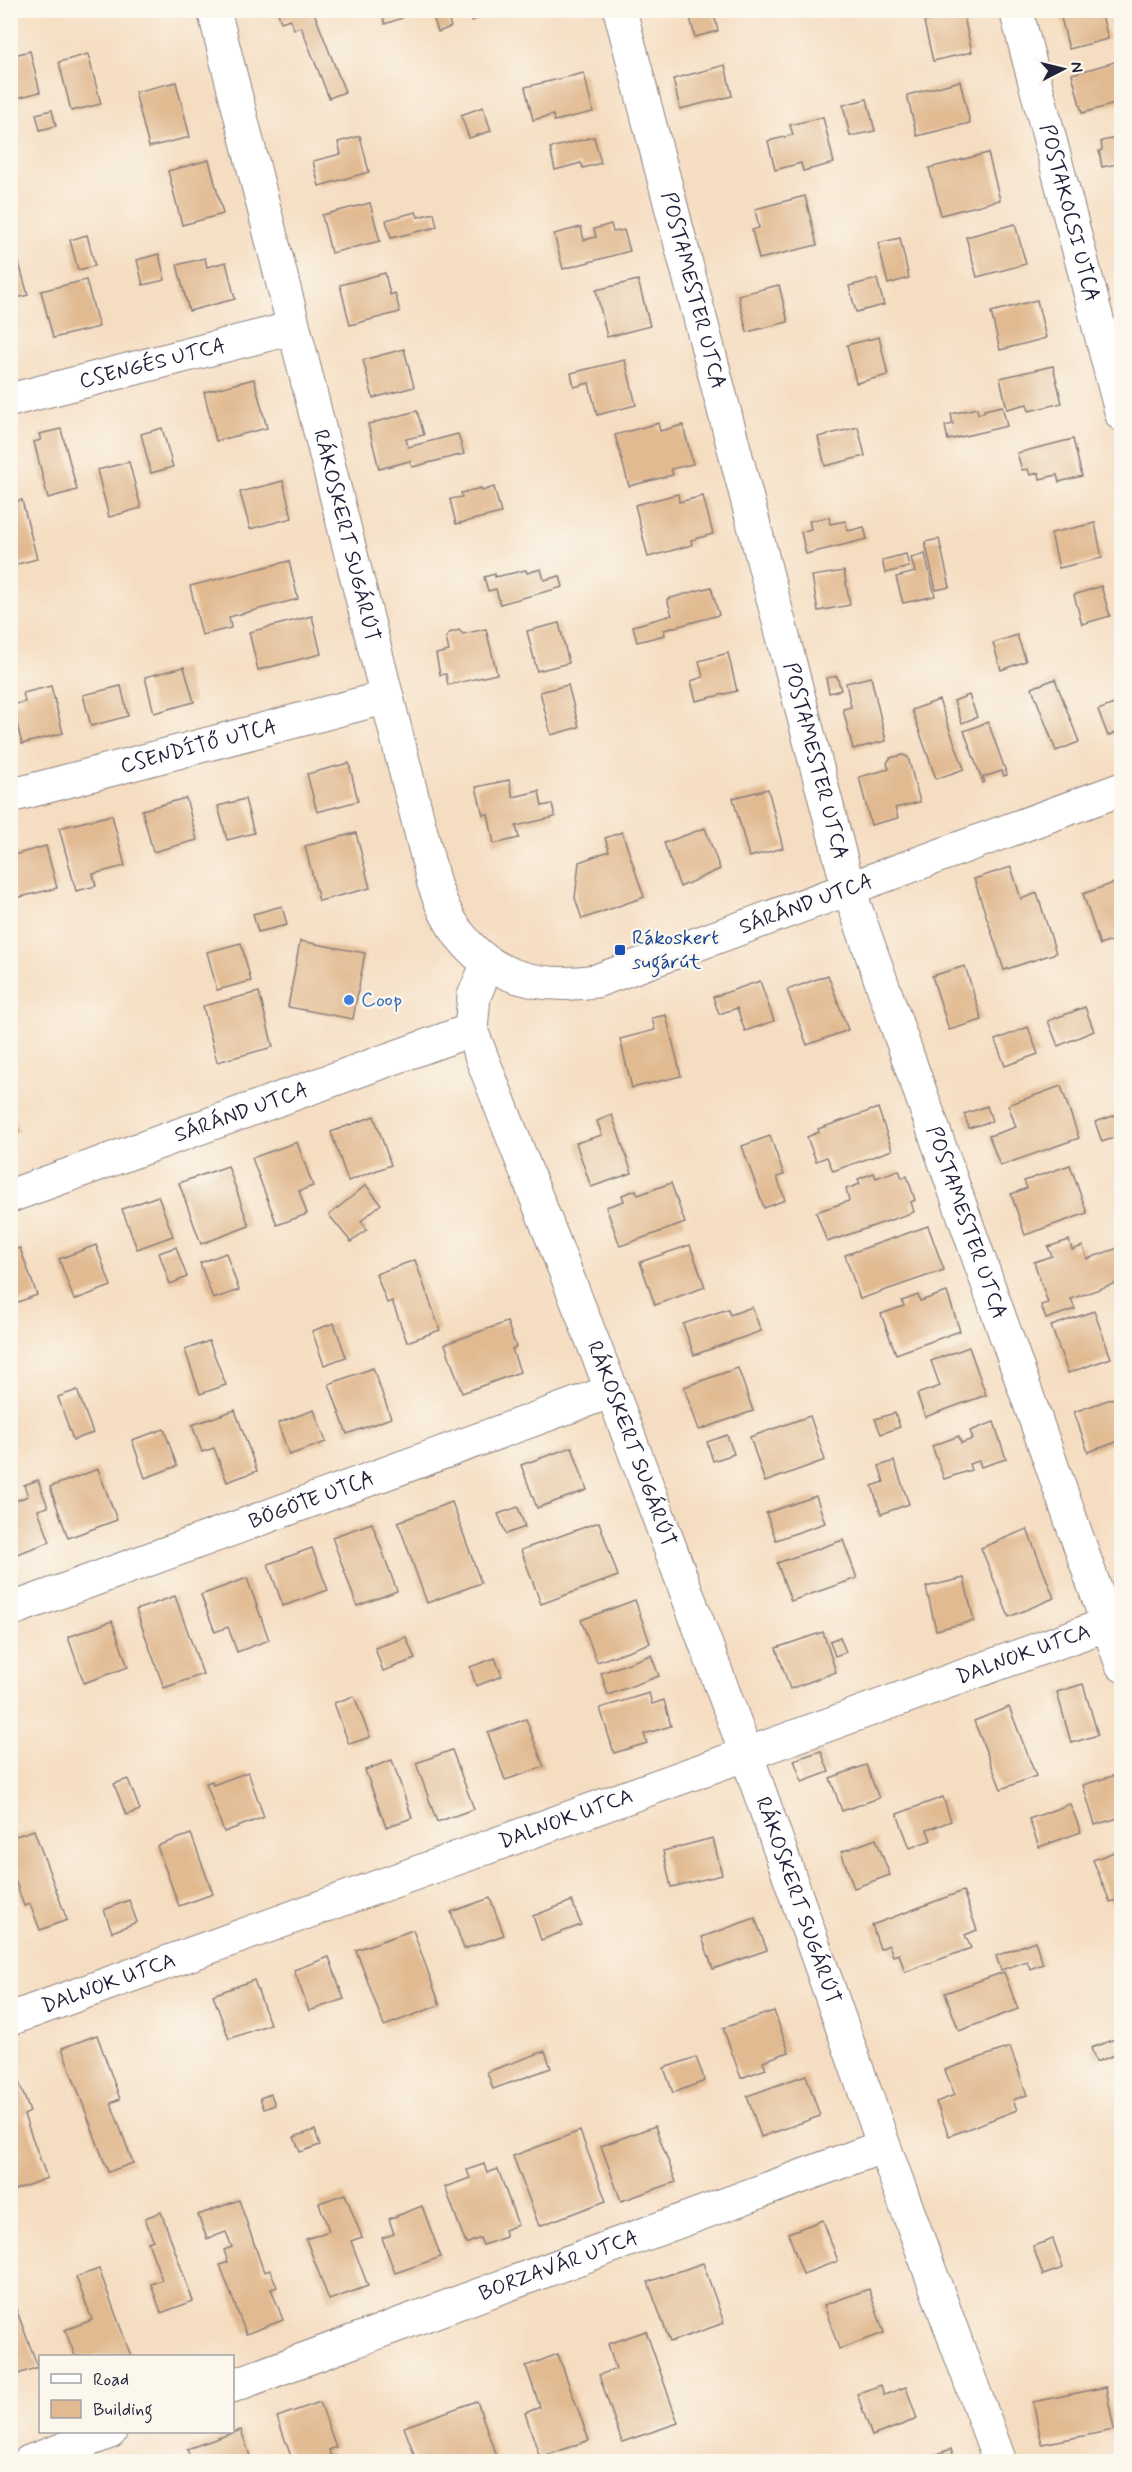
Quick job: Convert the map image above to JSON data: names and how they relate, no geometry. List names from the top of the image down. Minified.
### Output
{"streets":{"street":["POSTAKOCSI UTCA","POSTAMESTER UTCA","CSENGÉS UTCA","RÁKOSKERT SUGÁRÚT","CSENDÍTŐ UTCA","SÁRÁND UTCA","BÖGÖTE UTCA","DALNOK UTCA","BORZAVÁR UTCA"]},"crossings":[["POSTAMESTER UTCA","SÁRÁND UTCA"],["POSTAMESTER UTCA","DALNOK UTCA"],["CSENGÉS UTCA","RÁKOSKERT SUGÁRÚT"],["RÁKOSKERT SUGÁRÚT","CSENDÍTŐ UTCA"],["RÁKOSKERT SUGÁRÚT","SÁRÁND UTCA"],["RÁKOSKERT SUGÁRÚT","BÖGÖTE UTCA"],["RÁKOSKERT SUGÁRÚT","DALNOK UTCA"],["RÁKOSKERT SUGÁRÚT","BORZAVÁR UTCA"]],"places":{"transit":["Rákoskert sugárút"],"other":["Coop"]},"legend":["Road","Building"],"north":"right"}
